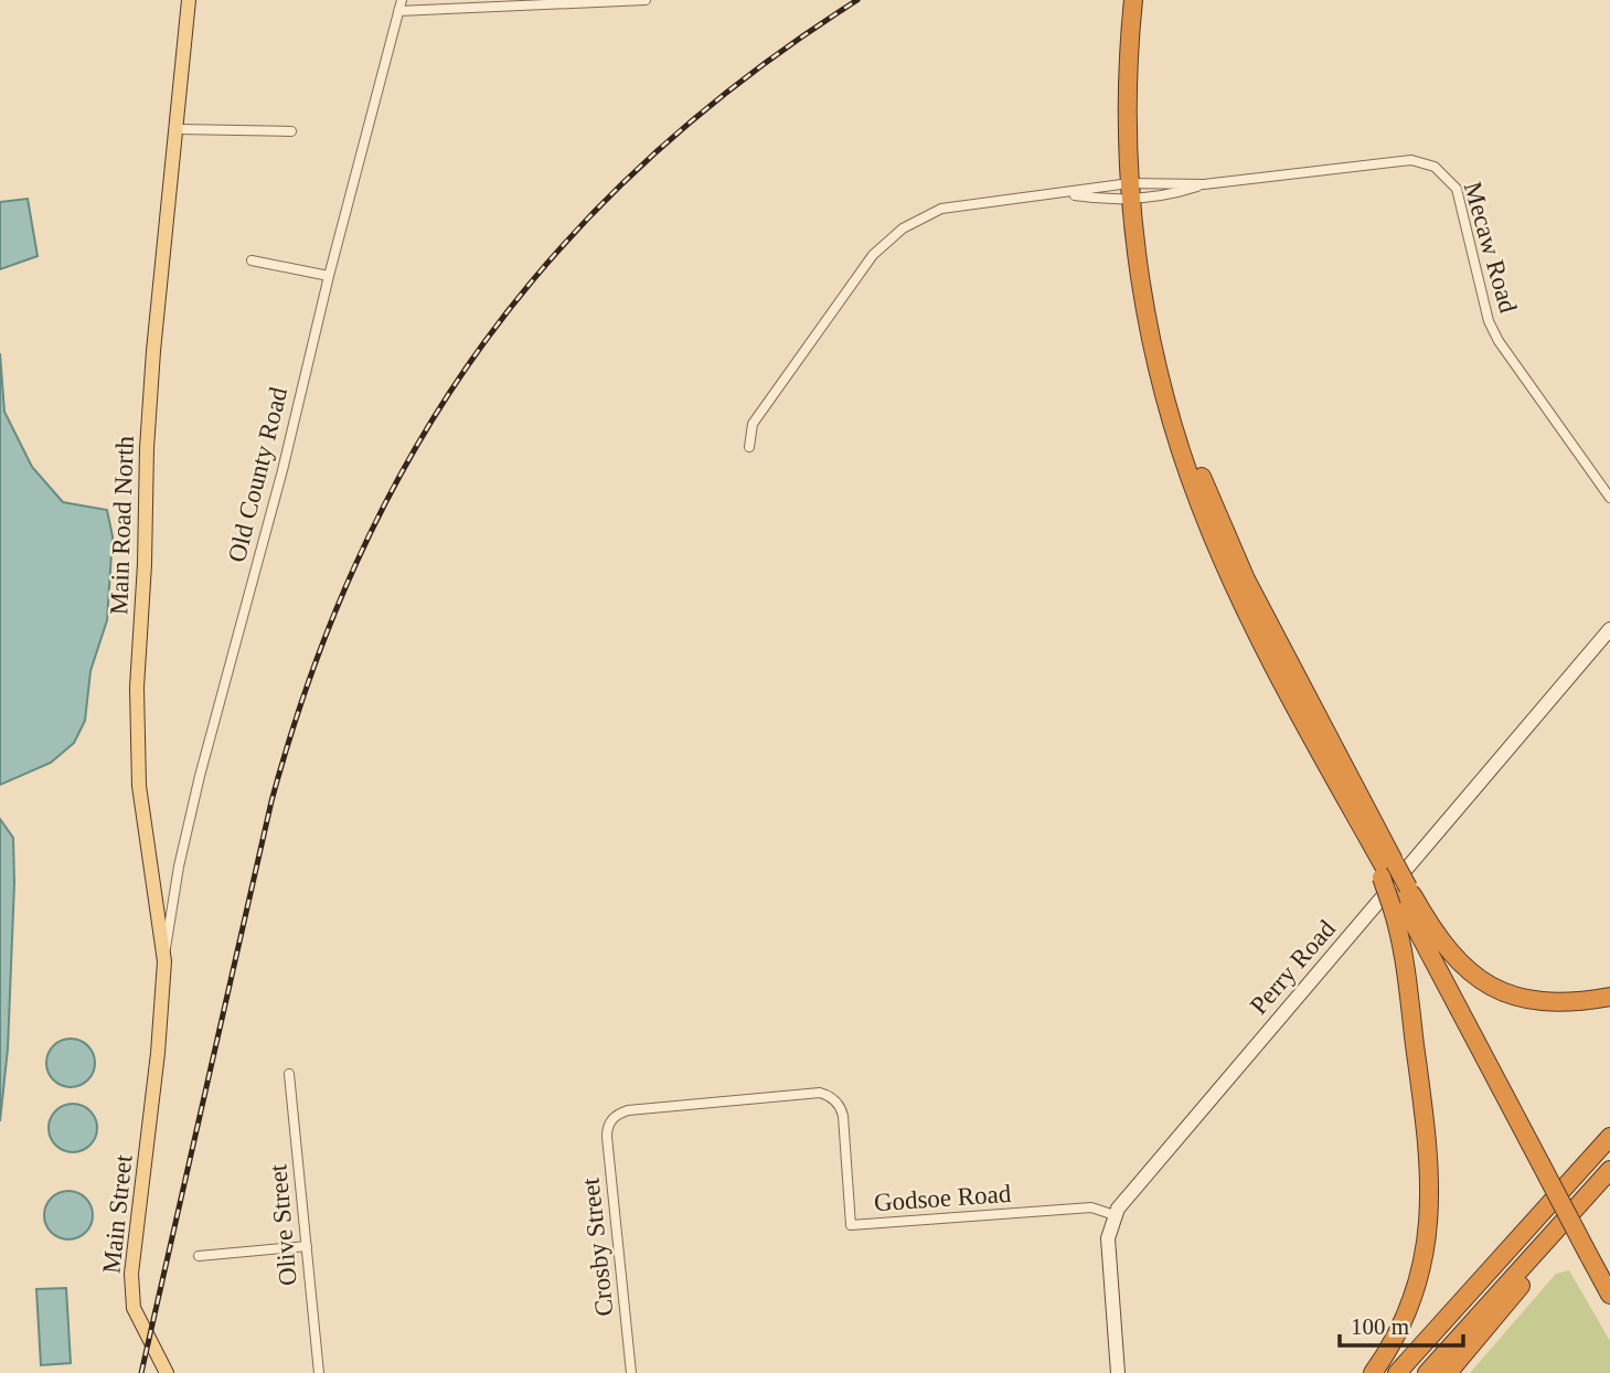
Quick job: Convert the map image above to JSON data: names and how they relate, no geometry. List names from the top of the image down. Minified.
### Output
{"streets":{"main road":["Main Road North","Main Street"],"street":["Mecaw Road","Old County Road","Perry Road","Godsoe Road","Olive Street","Crosby Street"]},"crossings":[["Old County Road","Main Road North"],["Main Road North","Main Street"],["Perry Road","Godsoe Road"],["Godsoe Road","Crosby Street"]],"scale_bar":"100 m"}
